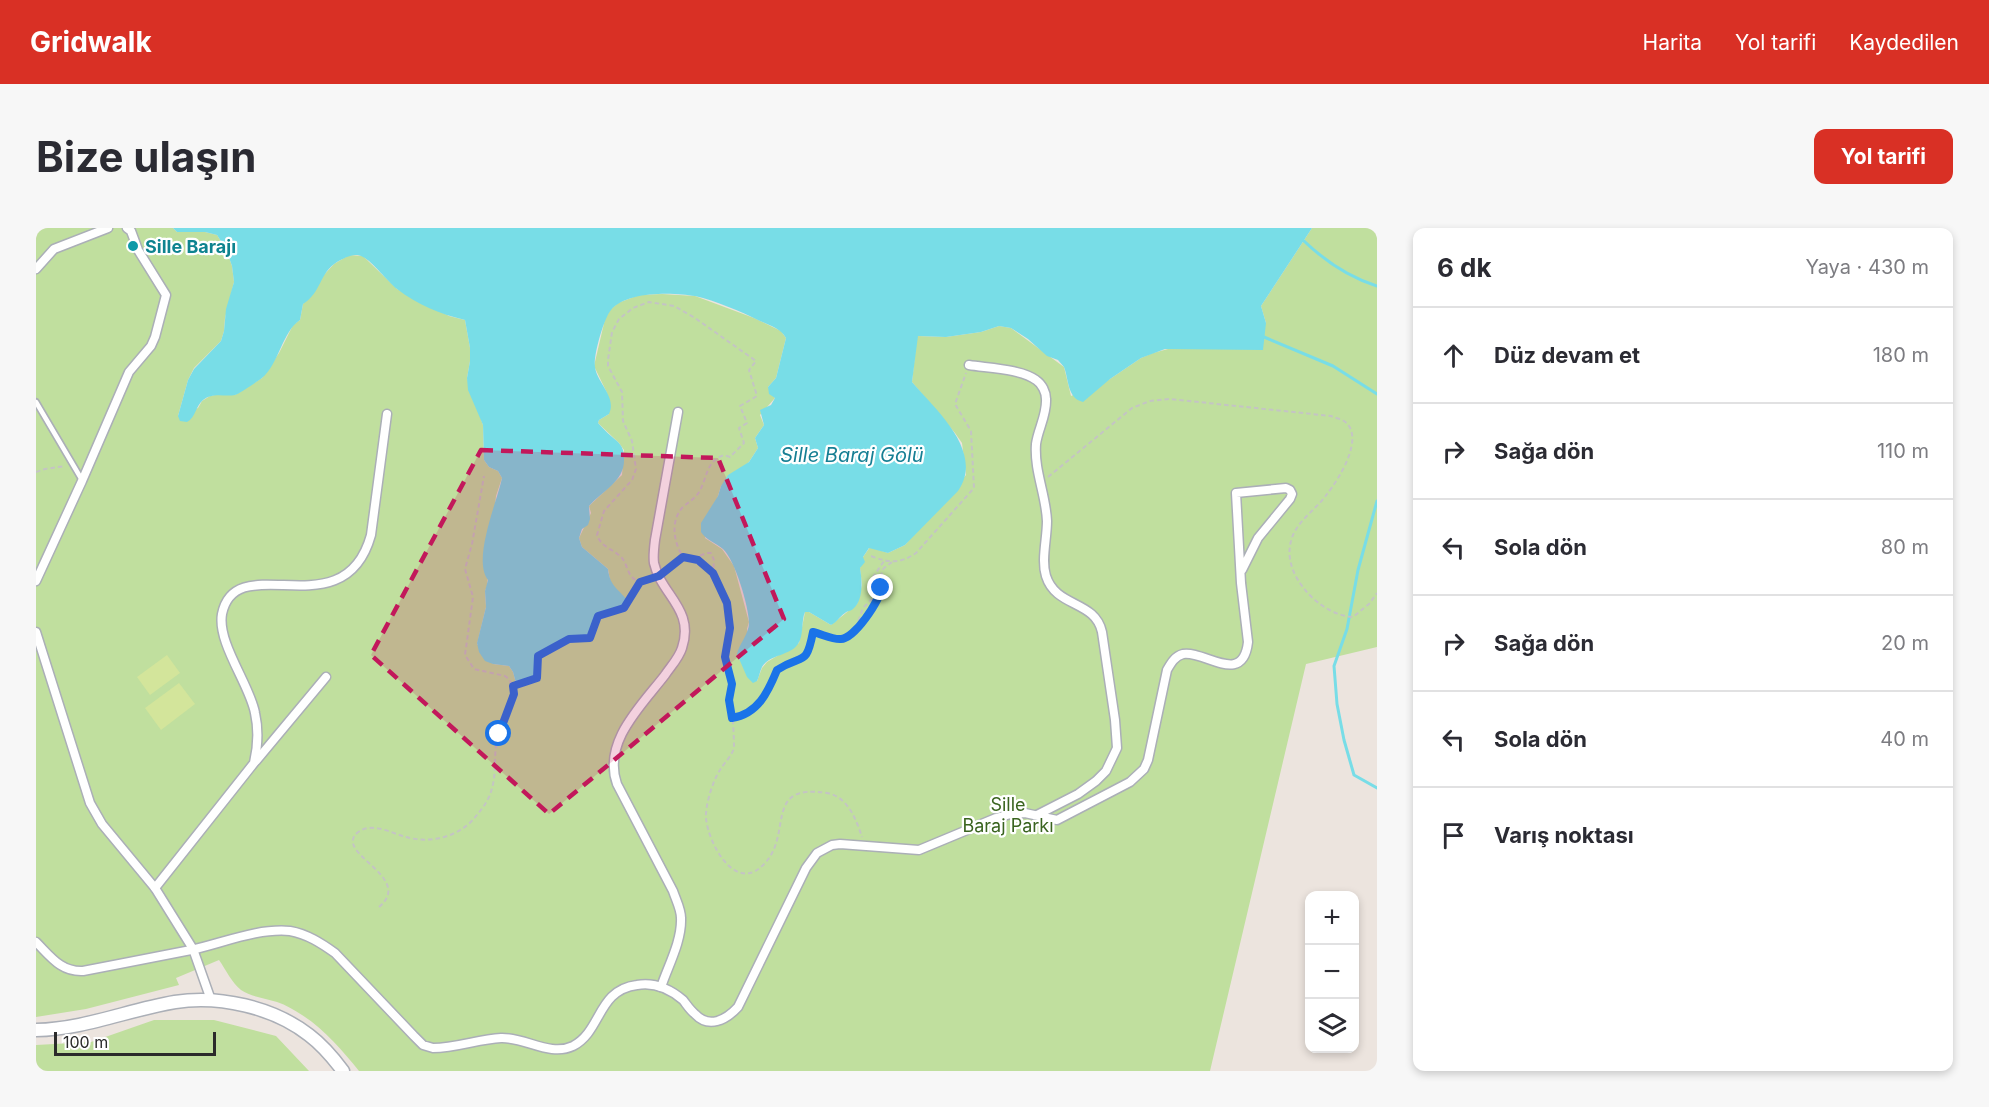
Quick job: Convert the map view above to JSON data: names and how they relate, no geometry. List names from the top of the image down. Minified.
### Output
{"water":["Sille Baraj Gölü"],"parks":["Sille Baraj Parkı"],"places":["Sille Barajı"],"scale_bar":"100 m","page":{"header":"Gridwalk","nav":["Harita","Yol tarifi","Kaydedilen"],"buttons":"Yol tarifi","title":"Bize ulaşın","heading":["6 dk","Yaya · 430 m"],"list":[["Düz devam et","180 m"],["Sağa dön","110 m"],["Sola dön","80 m"],["Sağa dön","20 m"],["Sola dön","40 m"],"Varış noktası"],"map_buttons":["+","−"],"scale":"100 m"}}
